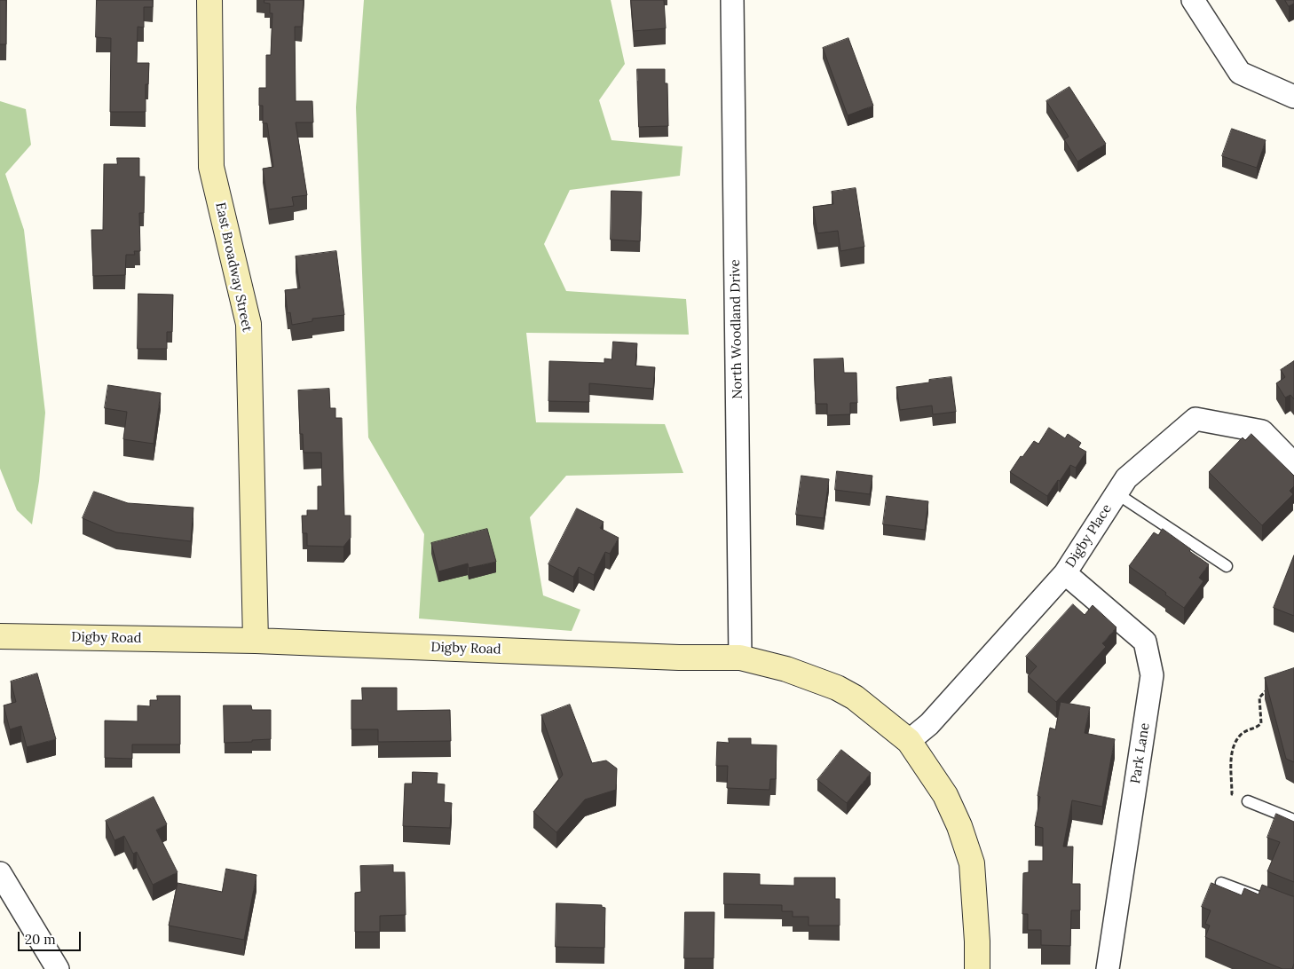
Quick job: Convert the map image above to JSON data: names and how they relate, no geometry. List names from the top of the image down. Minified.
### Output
{"streets":{"street":["East Broadway Street","North Woodland Drive","Digby Place","Digby Road","Park Lane"]},"crossings":[["East Broadway Street","Digby Road"],["North Woodland Drive","Digby Road"],["Digby Place","Digby Road"],["Digby Place","Park Lane"]],"scale_bar":"20 m"}
